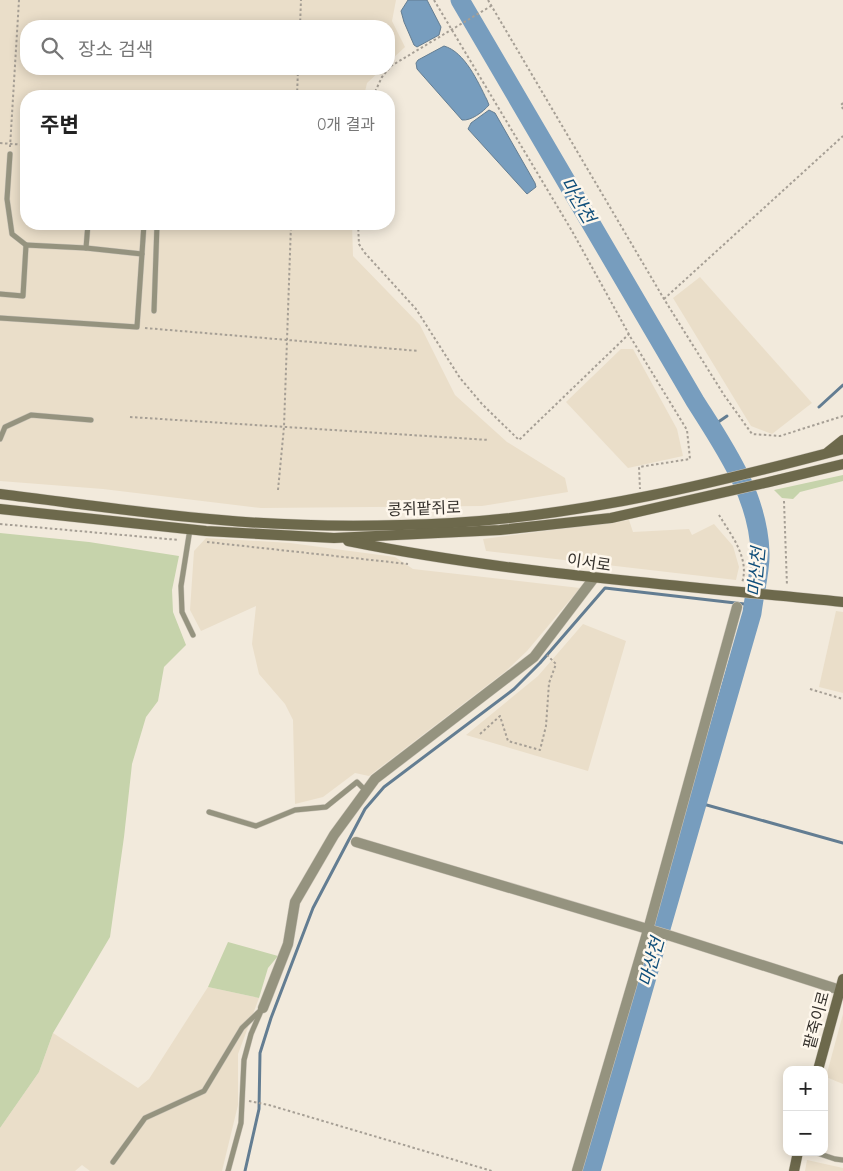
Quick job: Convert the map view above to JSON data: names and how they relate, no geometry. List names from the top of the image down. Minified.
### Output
{"streets":{"main road":["콩쥐팥쥐로","이서로","팥죽이로"]},"crossings":[["콩쥐팥쥐로","이서로"]],"water":["마산천"],"page":{"search":"장소 검색","heading":["주변","0개 결과"],"map_buttons":["+","−"]}}
